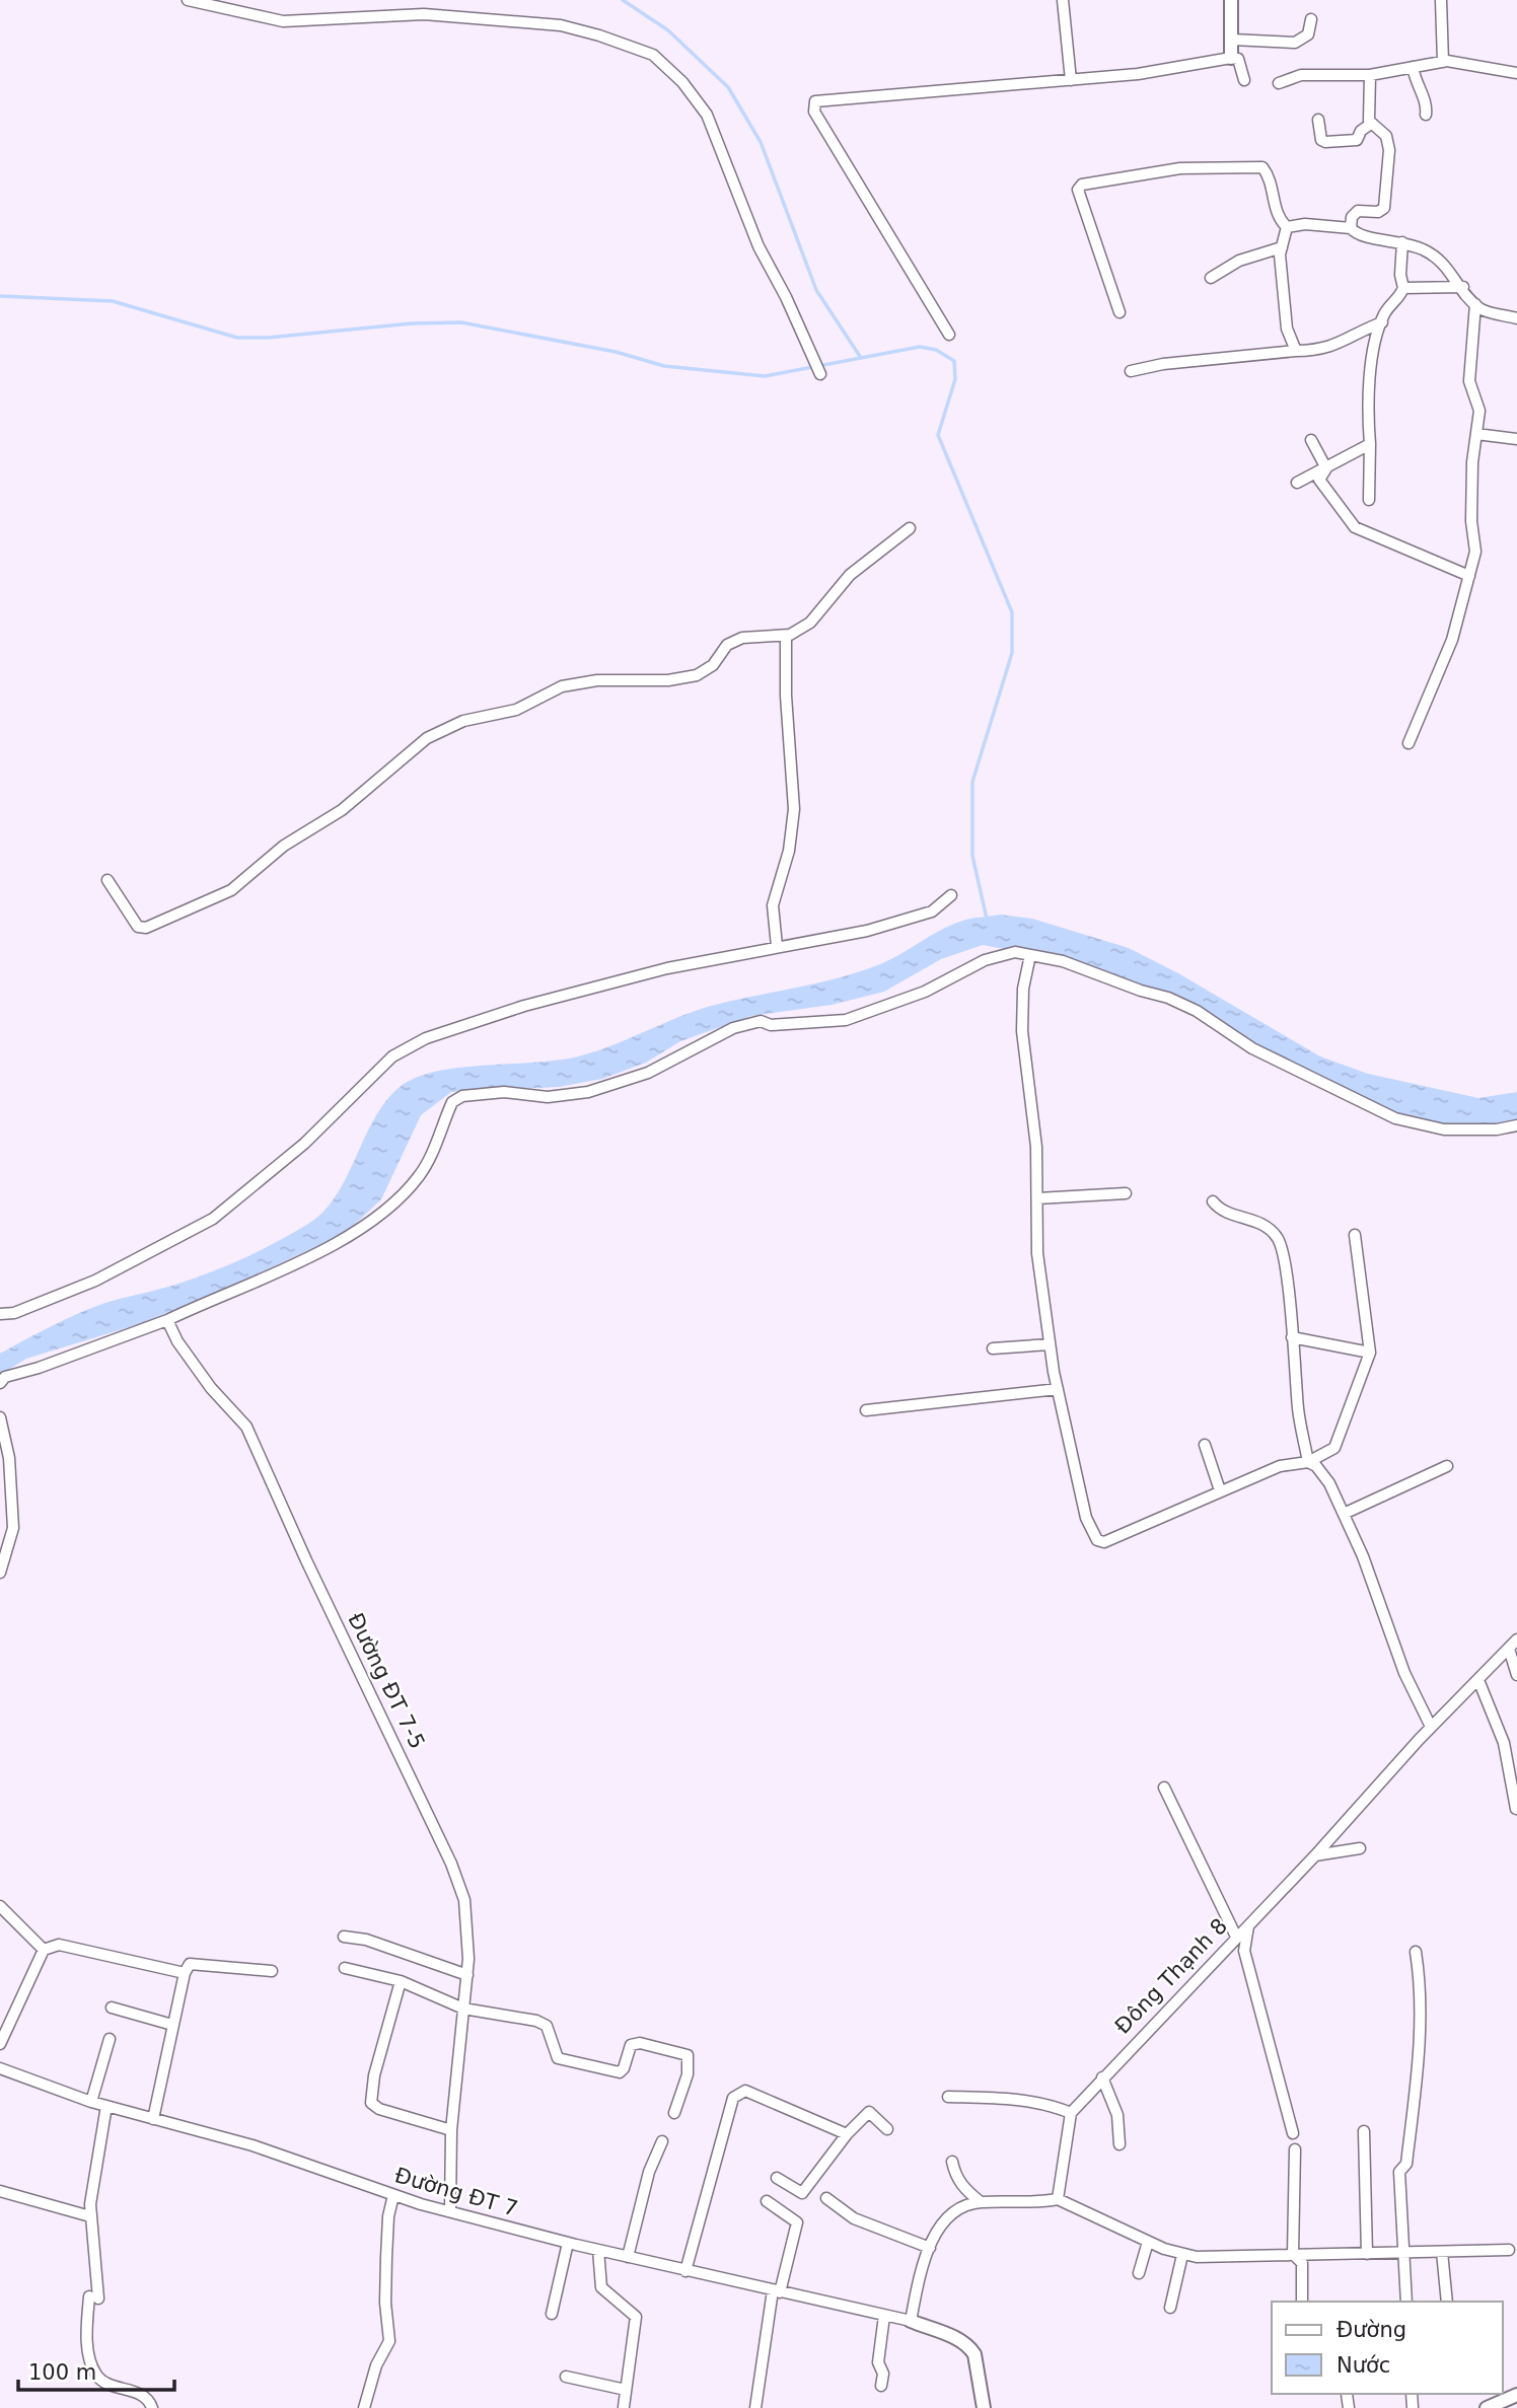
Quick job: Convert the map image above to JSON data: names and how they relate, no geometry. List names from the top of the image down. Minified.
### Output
{"streets":{"street":["Đường ĐT 7-5","Đông Thạnh 8","Đường ĐT 7"]},"crossings":[["Đường ĐT 7-5","Đường ĐT 7"]],"legend":["Đường","Nước"],"scale_bar":"100 m"}
